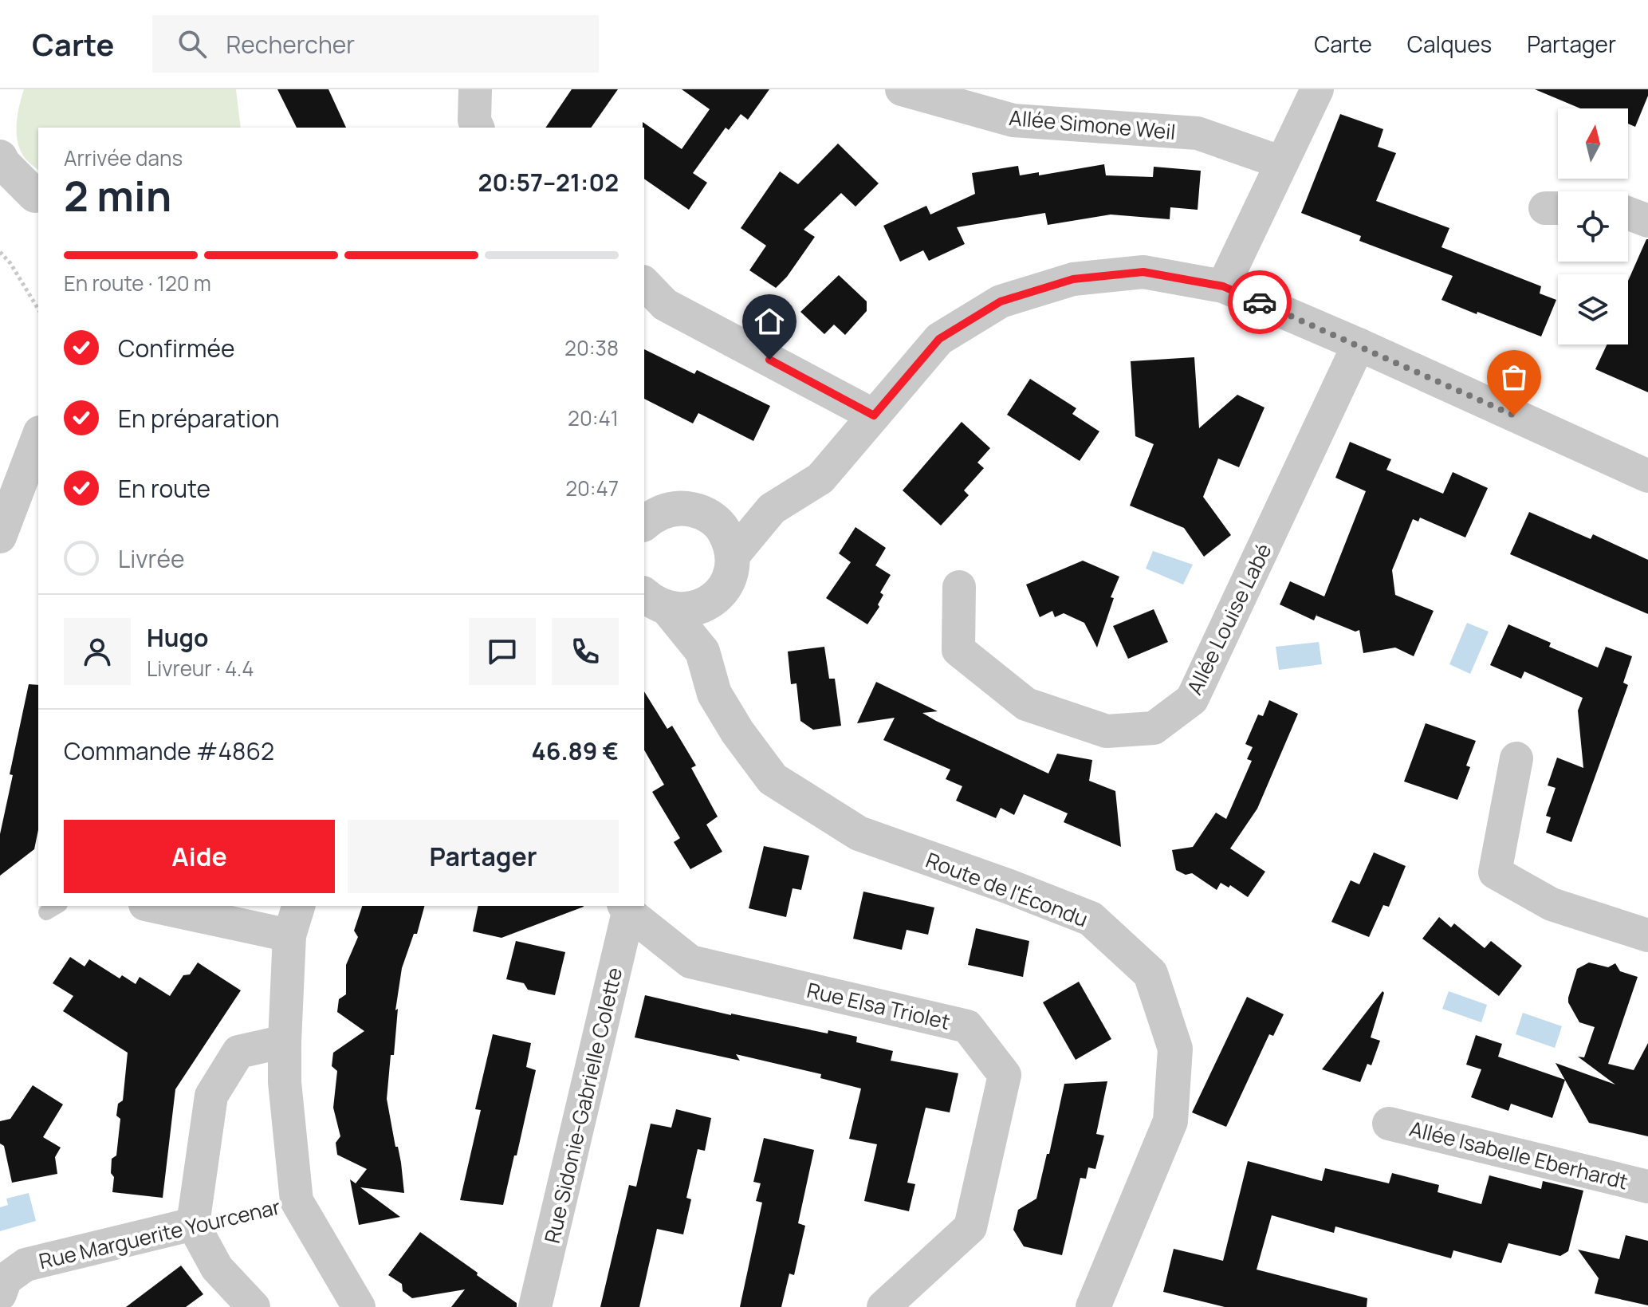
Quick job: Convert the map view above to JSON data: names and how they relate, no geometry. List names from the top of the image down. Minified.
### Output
{"streets":{"street":["Allée Simone Weil","Allée Louise Labé","Route de l'Écondu","Rue Elsa Triolet","Rue Sidonie-Gabrielle Colette","Allée Isabelle Eberhardt","Rue Marguerite Yourcenar"]},"crossings":[["Rue Elsa Triolet","Rue Sidonie-Gabrielle Colette"]],"north":"top","page":{"header":"Carte","search":"Rechercher","nav":["Carte","Calques","Partager"],"heading":["2 min","Arrivée dans","20:57–21:02"],"panel":["Hugo","Livreur · 4.4","Commande #4862","46.89 €"],"bar":"En route · 120 m","list":[["Confirmée","20:38"],["En préparation","20:41"],["En route","20:47"],"Livrée"],"buttons":["Aide","Partager"]}}
